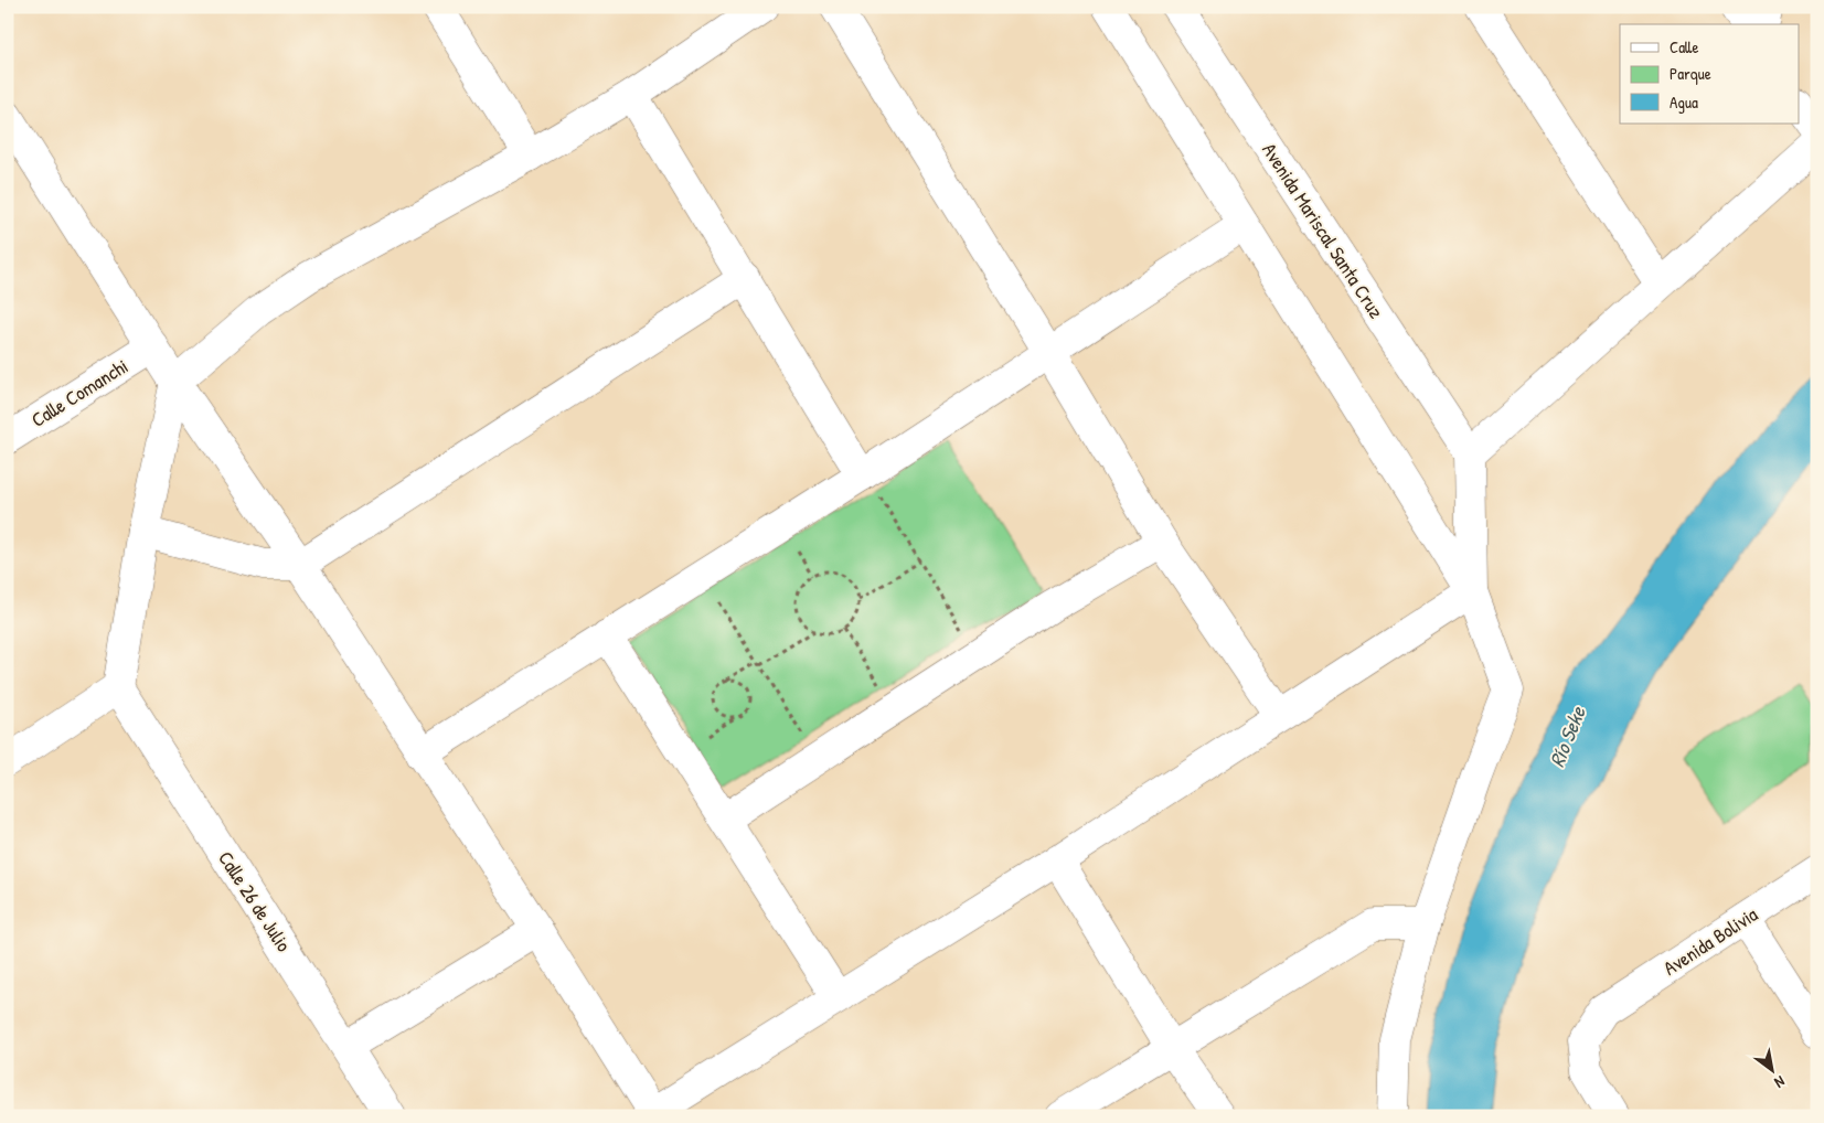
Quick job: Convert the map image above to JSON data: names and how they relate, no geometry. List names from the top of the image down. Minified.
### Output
{"streets":{"street":["Avenida Mariscal Santa Cruz","Calle Comanchi","Calle 26 de Julio","Avenida Bolivia"]},"water":["Río Seke"],"legend":["Calle","Parque","Agua"],"north":"bottom right"}
